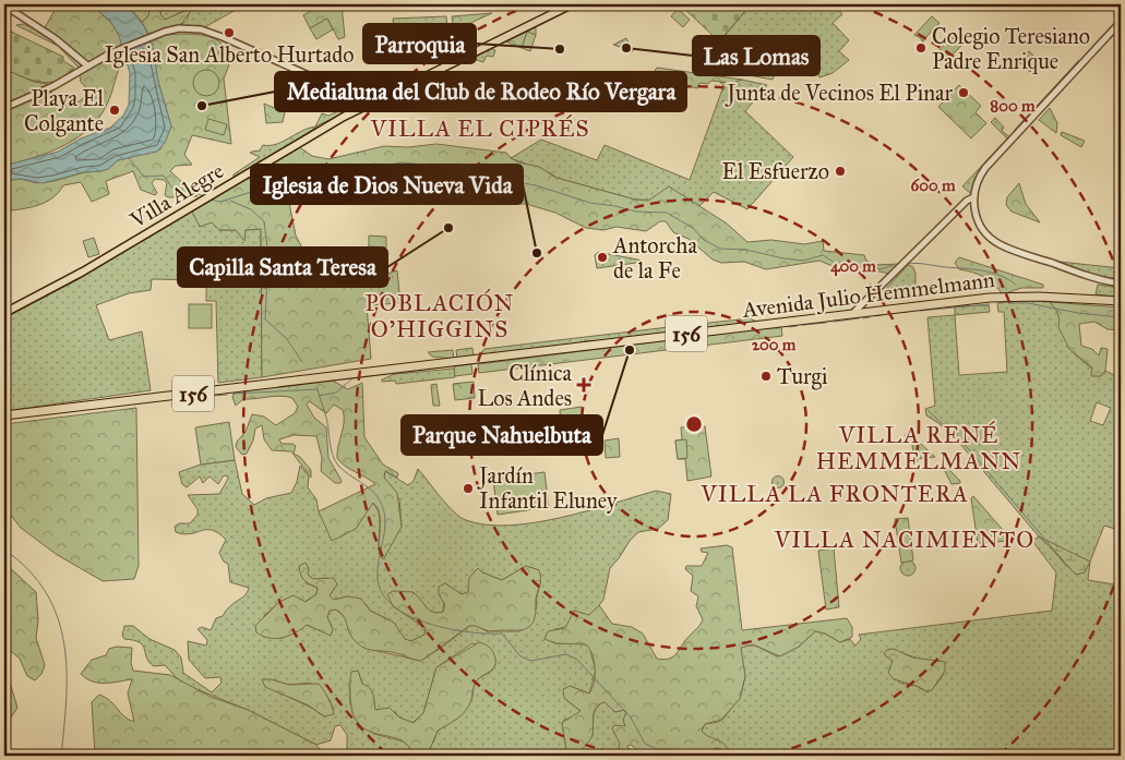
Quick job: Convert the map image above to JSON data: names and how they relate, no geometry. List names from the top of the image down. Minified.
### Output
{"streets":{"highway":["Avenida Julio Hemmelmann","156"],"main road":["Villa Alegre"]},"districts":["VILLA EL CIPRÉS","POBLACIÓN O'HIGGINS","VILLA RENÉ HEMMELMANN","VILLA LA FRONTERA","VILLA NACIMIENTO"],"places":{"other":["Iglesia San Alberto Hurtado","Las Lomas","Colegio Teresiano Padre Enrique","Parroquia","Junta de Vecinos El Pinar","Medialuna del Club de Rodeo Río Vergara","Playa El Colgante","El Esfuerzo","Capilla Santa Teresa","Iglesia de Dios Nueva Vida","Antorcha de la Fe","Parque Nahuelbuta","Turgi","Jardín Infantil Eluney"],"health":["Clínica Los Andes"]},"rings":["800 m","600 m","400 m","200 m"]}
